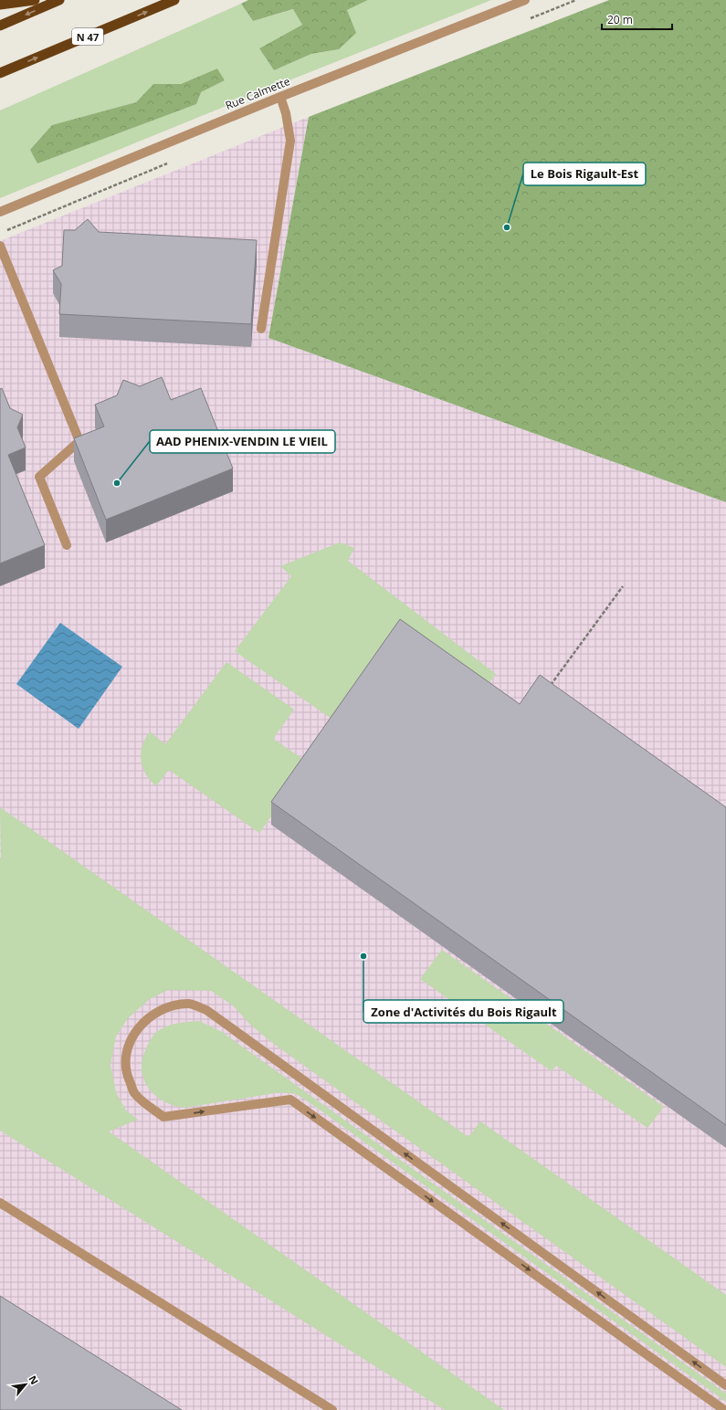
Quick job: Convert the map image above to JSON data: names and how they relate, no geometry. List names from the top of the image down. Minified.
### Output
{"streets":{"highway":["N 47"],"street":["Rue Calmette"]},"places":["Le Bois Rigault-Est","AAD PHENIX-VENDIN LE VIEIL","Zone d'Activités du Bois Rigault"],"scale_bar":"20 m","north":"top right"}
